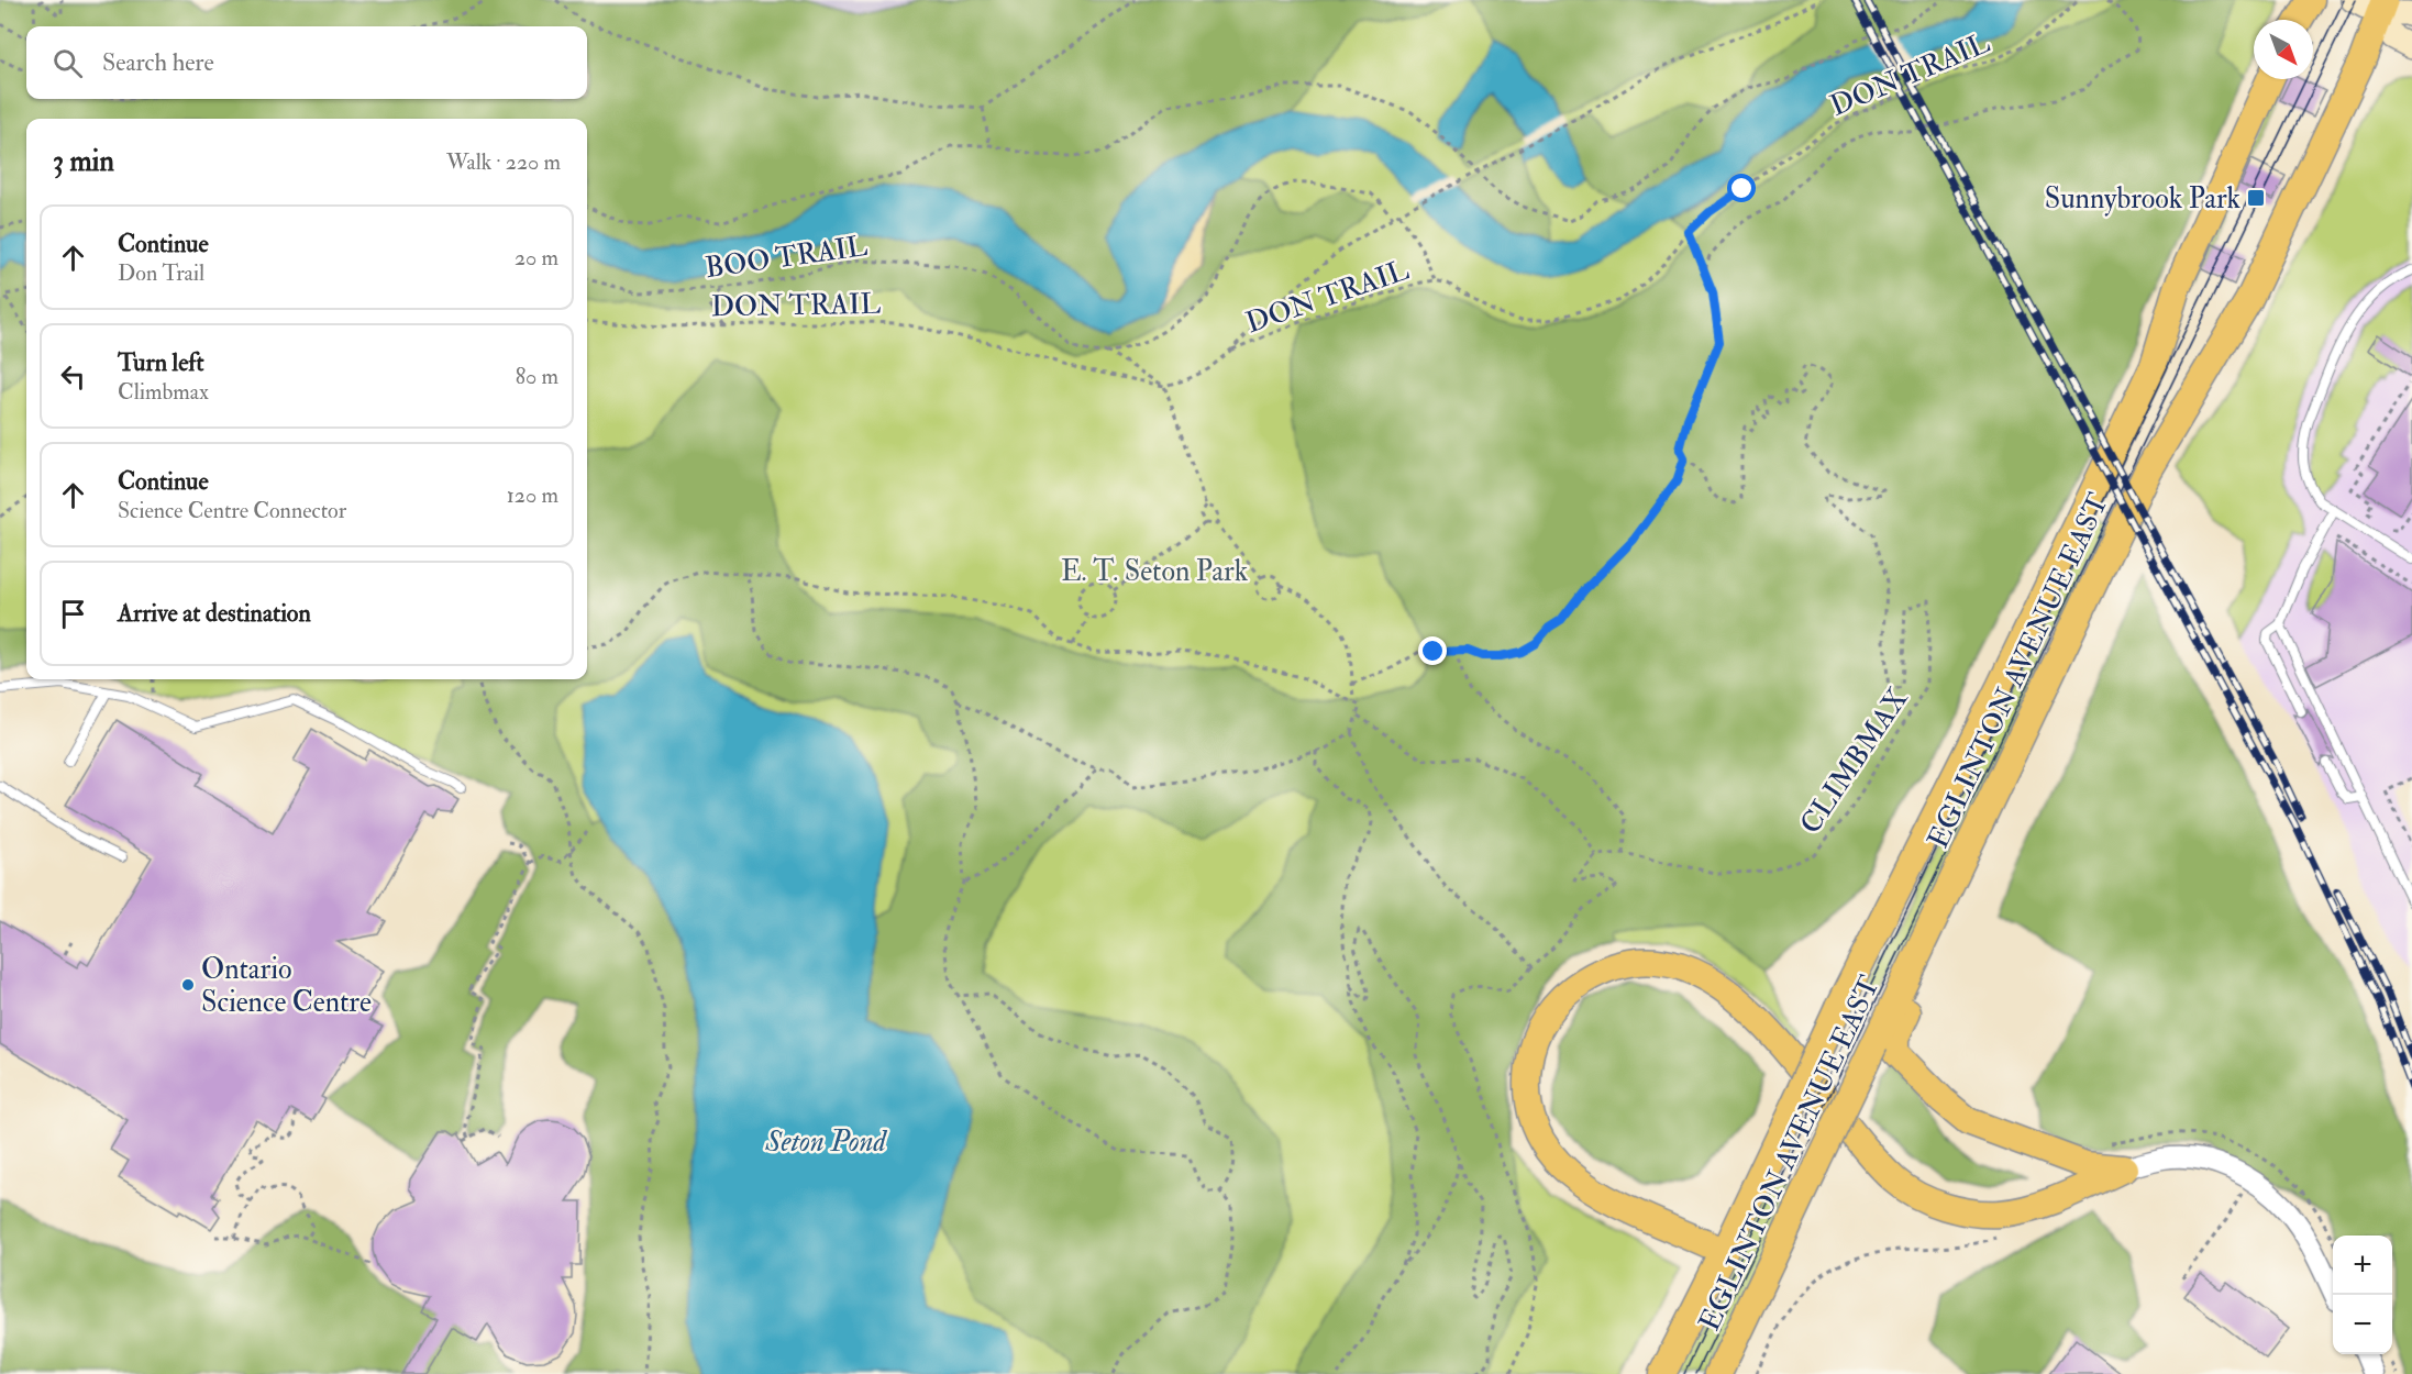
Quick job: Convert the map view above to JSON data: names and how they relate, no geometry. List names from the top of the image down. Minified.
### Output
{"streets":{"main road":["EGLINTON AVENUE EAST"],"path":["DON TRAIL","BOO TRAIL","CLIMBMAX"]},"crossings":[["DON TRAIL","BOO TRAIL"]],"water":["Seton Pond"],"parks":["E. T. Seton Park"],"places":{"transit":["Sunnybrook Park"],"other":["Ontario Science Centre"]},"north":"bottom right","page":{"search":"Search here","heading":["3 min","Walk · 220 m"],"list":[["Continue","Don Trail","20 m"],["Turn left","Climbmax","80 m"],["Continue","Science Centre Connector","120 m"],"Arrive at destination"],"map_buttons":["+","−"]}}
